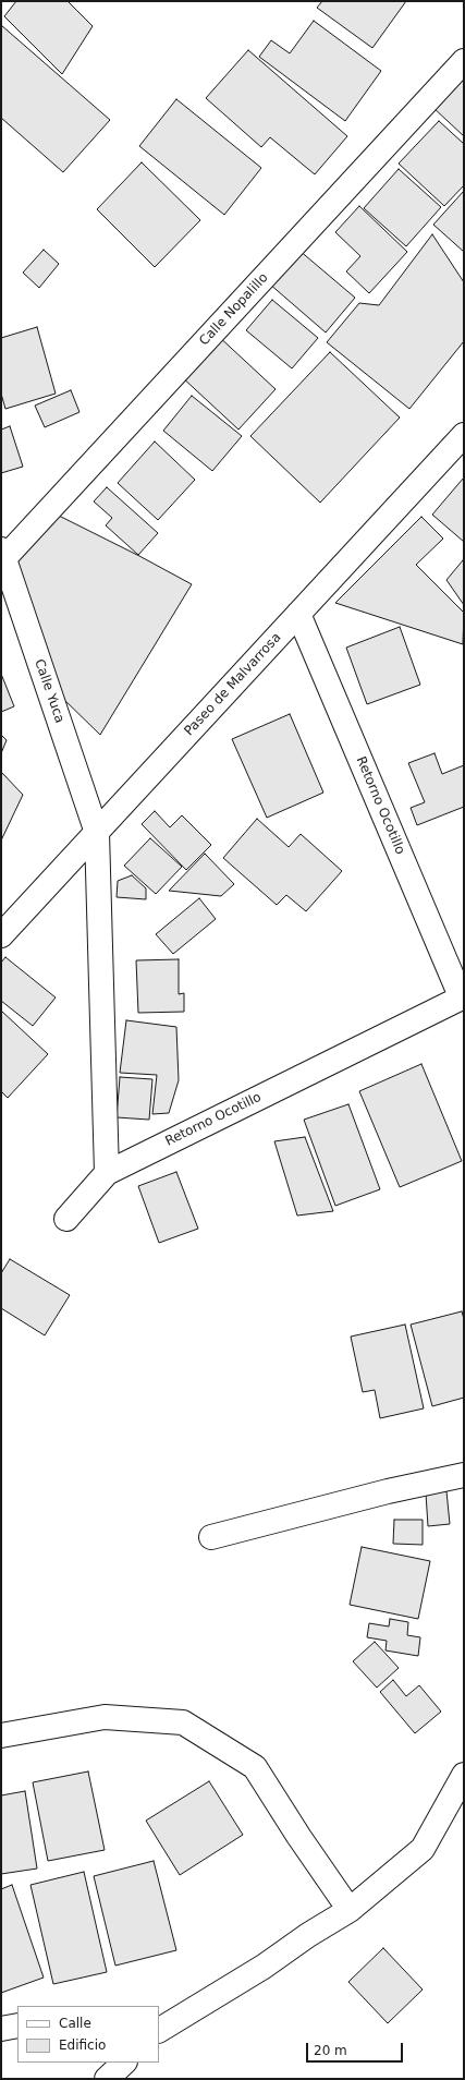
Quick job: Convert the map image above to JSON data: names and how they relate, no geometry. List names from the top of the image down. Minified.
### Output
{"streets":{"street":["Calle Nopalillo","Paseo de Malvarrosa","Calle Yuca","Retorno Ocotillo"]},"crossings":[["Calle Nopalillo","Calle Yuca"],["Paseo de Malvarrosa","Calle Yuca"],["Paseo de Malvarrosa","Retorno Ocotillo"]],"legend":["Calle","Edificio"],"scale_bar":"20 m"}
